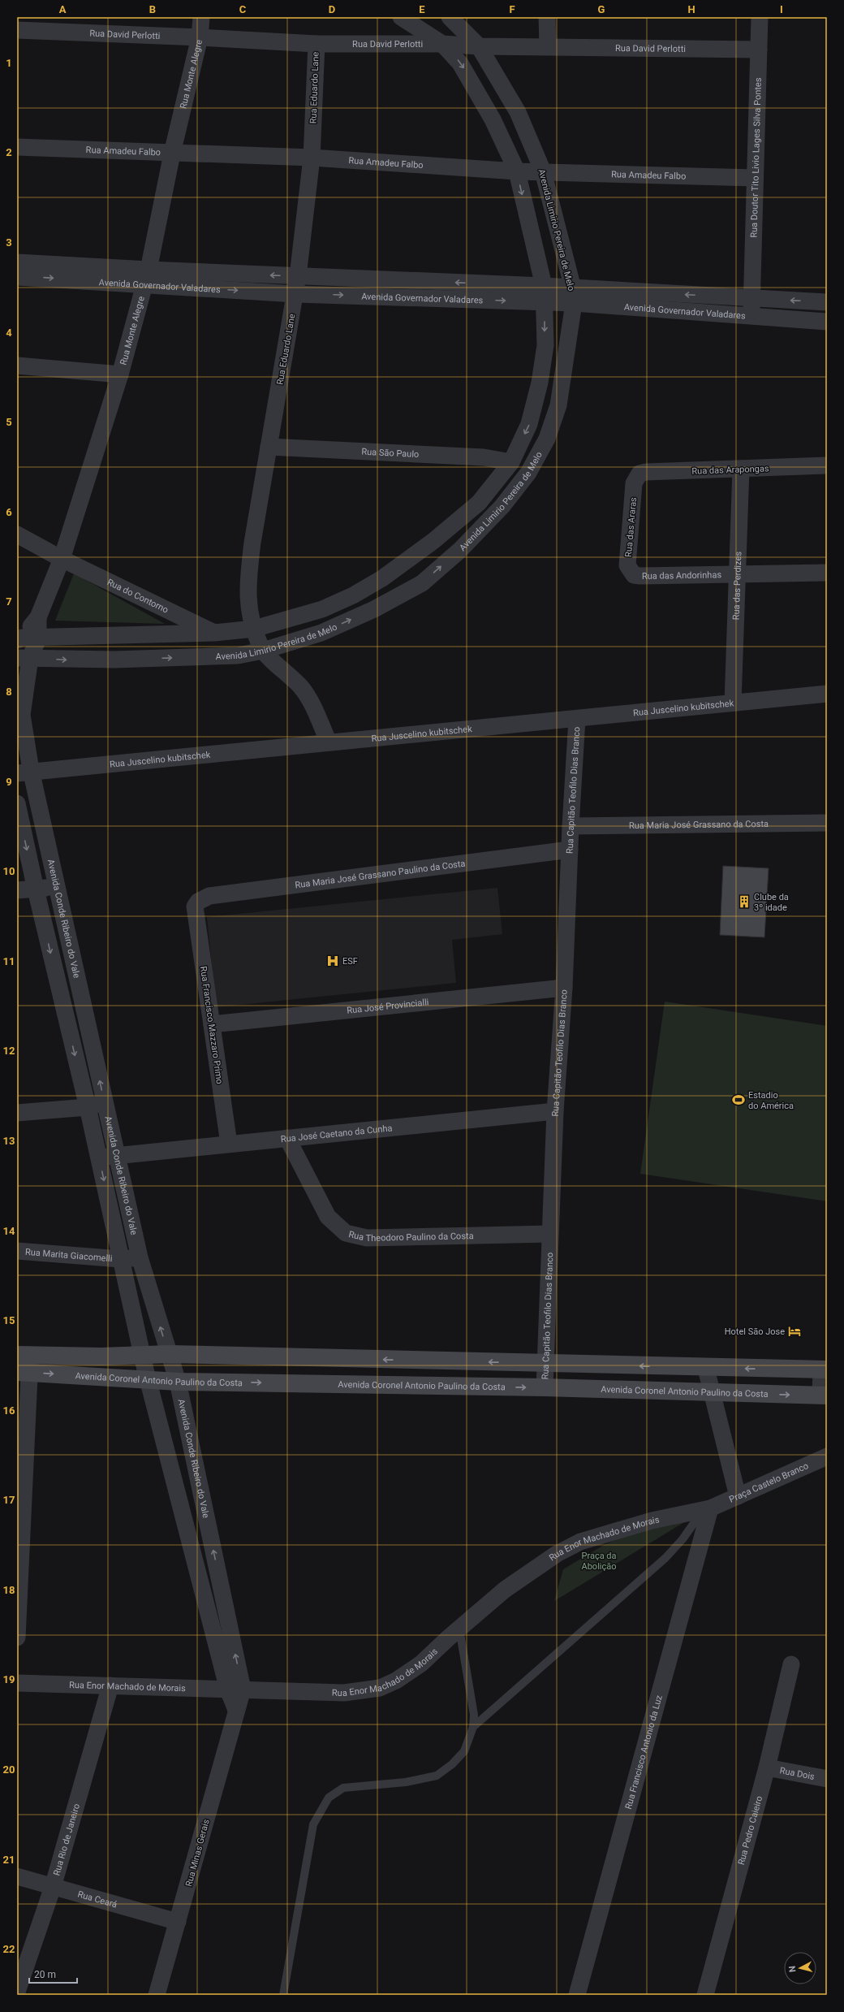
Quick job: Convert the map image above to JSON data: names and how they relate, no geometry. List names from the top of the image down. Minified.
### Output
{"streets":{"street":["Rua David Perlotti","Rua Monte Alegre","Rua Eduardo Lane","Rua Amadeu Falbo","Rua Doutor Tito Livio Lages Silva Pontes","Avenida Limirio Pereira de Melo","Avenida Governador Valadares","Rua São Paulo","Rua das Arapongas","Rua das Araras","Rua das Andorinhas","Rua das Perdizes","Rua do Contorno","Rua Juscelino kubitschek","Rua Capitão Teofilo Dias Branco","Rua Maria José Grassano da Costa","Rua Maria José Grassano Paulino da Costa","Avenida Conde Ribeiro do Vale","Rua José Provincialli","Rua Francisco Mazzaro Primo","Rua José Caetano da Cunha","Rua Theodoro Paulino da Costa","Rua Marita Giacomelli","Avenida Coronel Antonio Paulino da Costa","Praça Castelo Branco","Rua Enor Machado de Morais","Rua Francisco Antonio da Luz","Rua Dois","Rua Pedro Caieiro","Rua Rio de Janeiro","Rua Minas Gerais","Rua Ceará"]},"crossings":[["Rua David Perlotti","Rua Monte Alegre"],["Rua David Perlotti","Rua Eduardo Lane"],["Rua David Perlotti","Rua Doutor Tito Livio Lages Silva Pontes"],["Rua David Perlotti","Avenida Limirio Pereira de Melo"],["Rua Monte Alegre","Rua Amadeu Falbo"],["Rua Monte Alegre","Avenida Limirio Pereira de Melo"],["Rua Monte Alegre","Avenida Governador Valadares"],["Rua Monte Alegre","Rua do Contorno"],["Rua Monte Alegre","Avenida Conde Ribeiro do Vale"],["Rua Eduardo Lane","Rua Amadeu Falbo"],["Rua Eduardo Lane","Avenida Limirio Pereira de Melo"],["Rua Eduardo Lane","Avenida Governador Valadares"],["Rua Eduardo Lane","Rua São Paulo"],["Rua Amadeu Falbo","Rua Doutor Tito Livio Lages Silva Pontes"],["Rua Amadeu Falbo","Avenida Limirio Pereira de Melo"],["Rua Doutor Tito Livio Lages Silva Pontes","Avenida Governador Valadares"],["Avenida Limirio Pereira de Melo","Avenida Governador Valadares"],["Avenida Limirio Pereira de Melo","Rua São Paulo"],["Avenida Limirio Pereira de Melo","Rua do Contorno"],["Avenida Limirio Pereira de Melo","Avenida Conde Ribeiro do Vale"],["Rua das Arapongas","Rua das Araras"],["Rua das Arapongas","Rua das Perdizes"],["Rua das Araras","Rua das Andorinhas"],["Rua das Andorinhas","Rua das Perdizes"],["Rua das Perdizes","Rua Juscelino kubitschek"],["Rua Juscelino kubitschek","Rua Capitão Teofilo Dias Branco"],["Rua Juscelino kubitschek","Avenida Conde Ribeiro do Vale"],["Rua Capitão Teofilo Dias Branco","Rua Maria José Grassano da Costa"],["Rua Capitão Teofilo Dias Branco","Rua Maria José Grassano Paulino da Costa"],["Rua Capitão Teofilo Dias Branco","Rua José Provincialli"],["Rua Capitão Teofilo Dias Branco","Rua José Caetano da Cunha"],["Rua Capitão Teofilo Dias Branco","Rua Theodoro Paulino da Costa"],["Rua Capitão Teofilo Dias Branco","Avenida Coronel Antonio Paulino da Costa"],["Rua Maria José Grassano Paulino da Costa","Rua Francisco Mazzaro Primo"],["Avenida Conde Ribeiro do Vale","Rua José Caetano da Cunha"],["Avenida Conde Ribeiro do Vale","Rua Marita Giacomelli"],["Avenida Conde Ribeiro do Vale","Avenida Coronel Antonio Paulino da Costa"],["Avenida Conde Ribeiro do Vale","Rua Enor Machado de Morais"],["Avenida Conde Ribeiro do Vale","Rua Minas Gerais"],["Rua José Provincialli","Rua Francisco Mazzaro Primo"],["Rua Francisco Mazzaro Primo","Rua José Caetano da Cunha"],["Rua José Caetano da Cunha","Rua Theodoro Paulino da Costa"],["Praça Castelo Branco","Rua Enor Machado de Morais"],["Praça Castelo Branco","Rua Francisco Antonio da Luz"],["Rua Enor Machado de Morais","Rua Francisco Antonio da Luz"],["Rua Enor Machado de Morais","Rua Rio de Janeiro"],["Rua Enor Machado de Morais","Rua Minas Gerais"],["Rua Dois","Rua Pedro Caieiro"],["Rua Rio de Janeiro","Rua Ceará"],["Rua Minas Gerais","Rua Ceará"]],"parks":["Praça da Abolição"],"places":{"building":["Clube da 3º idade"],"hospital":["ESF"],"sports":["Estadio do América"],"hotel":["Hotel São Jose"]},"scale_bar":"20 m","north":"left","grid":{"columns":["A","B","C","D","E","F","G","H","I"],"rows":["1","2","3","4","5","6","7","8","9","10","11","12","13","14","15","16","17","18","19","20","21","22"]}}
